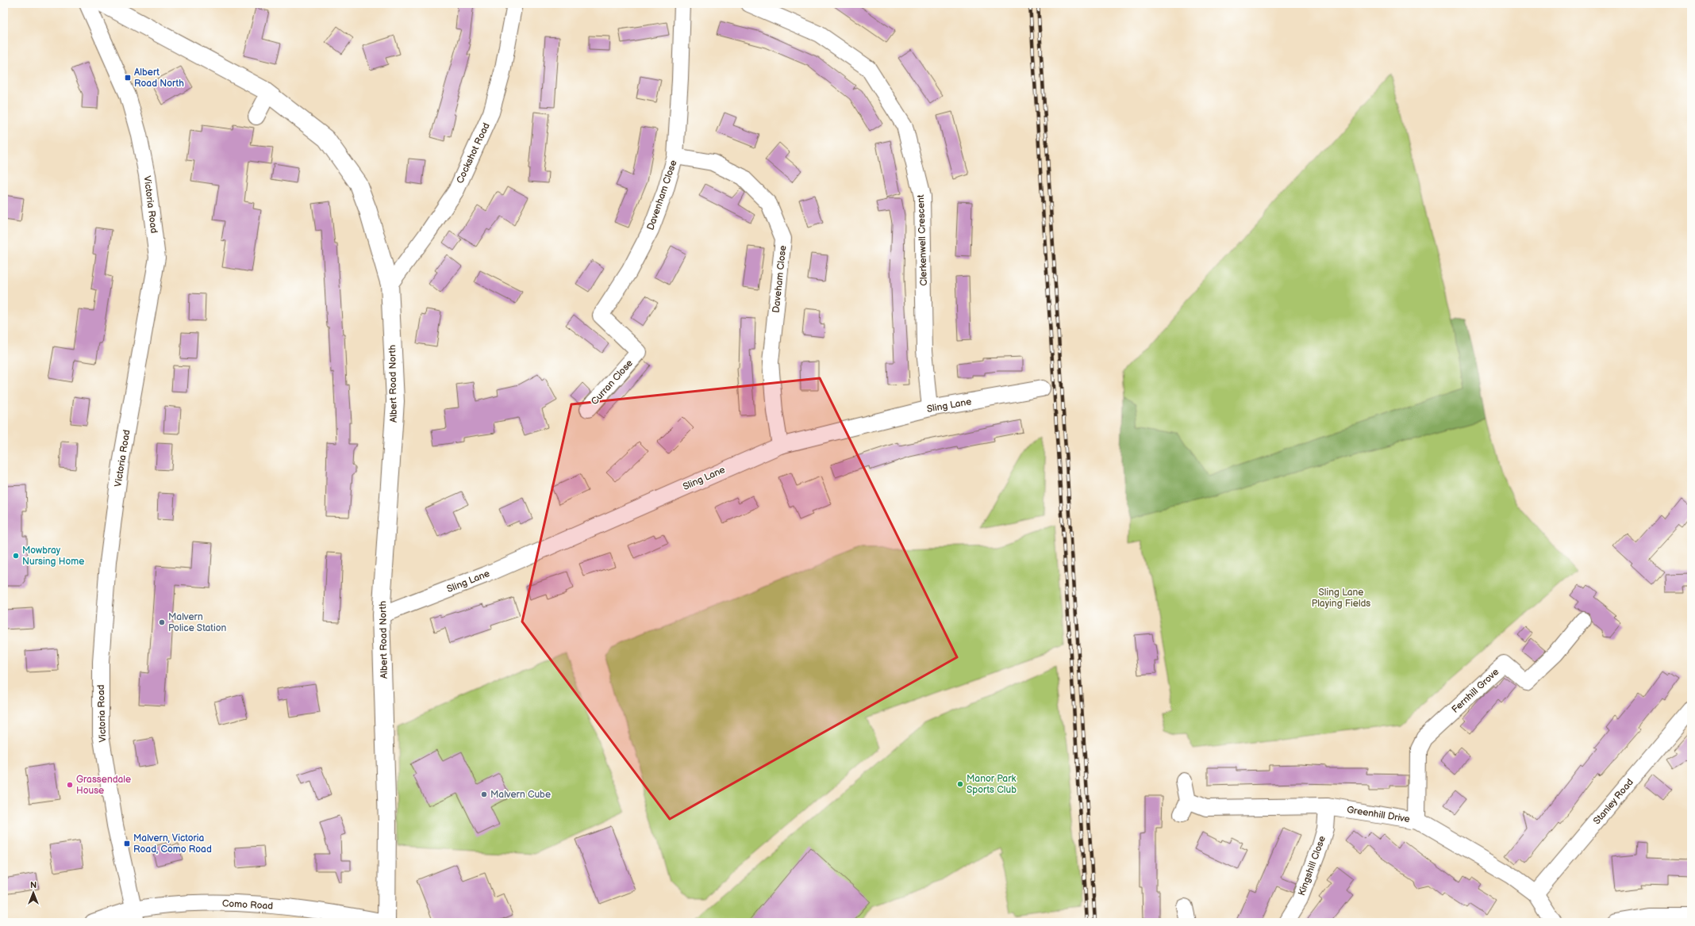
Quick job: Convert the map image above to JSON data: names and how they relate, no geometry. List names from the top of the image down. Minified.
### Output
{"streets":{"street":["Cockshot Road","Davenham Close","Victoria Road","Clerkenwell Crescent","Daveham Close","Curran Close","Albert Road North","Sling Lane","Fernhill Grove","Stanley Road","Greenhill Drive","Kingshill Close","Como Road"]},"crossings":[["Cockshot Road","Albert Road North"],["Davenham Close","Daveham Close"],["Davenham Close","Curran Close"],["Victoria Road","Como Road"],["Clerkenwell Crescent","Sling Lane"],["Daveham Close","Sling Lane"],["Albert Road North","Sling Lane"],["Albert Road North","Como Road"],["Fernhill Grove","Greenhill Drive"],["Stanley Road","Greenhill Drive"],["Greenhill Drive","Kingshill Close"]],"parks":["Sling Lane Playing Fields"],"places":{"transit":["Albert Road North","Malvern, Victoria Road, Como Road"],"other":["Mowbray Nursing Home","Malvern Police Station","Manor Park Sports Club","Grassendale House","Malvern Cube"]},"north":"top"}
